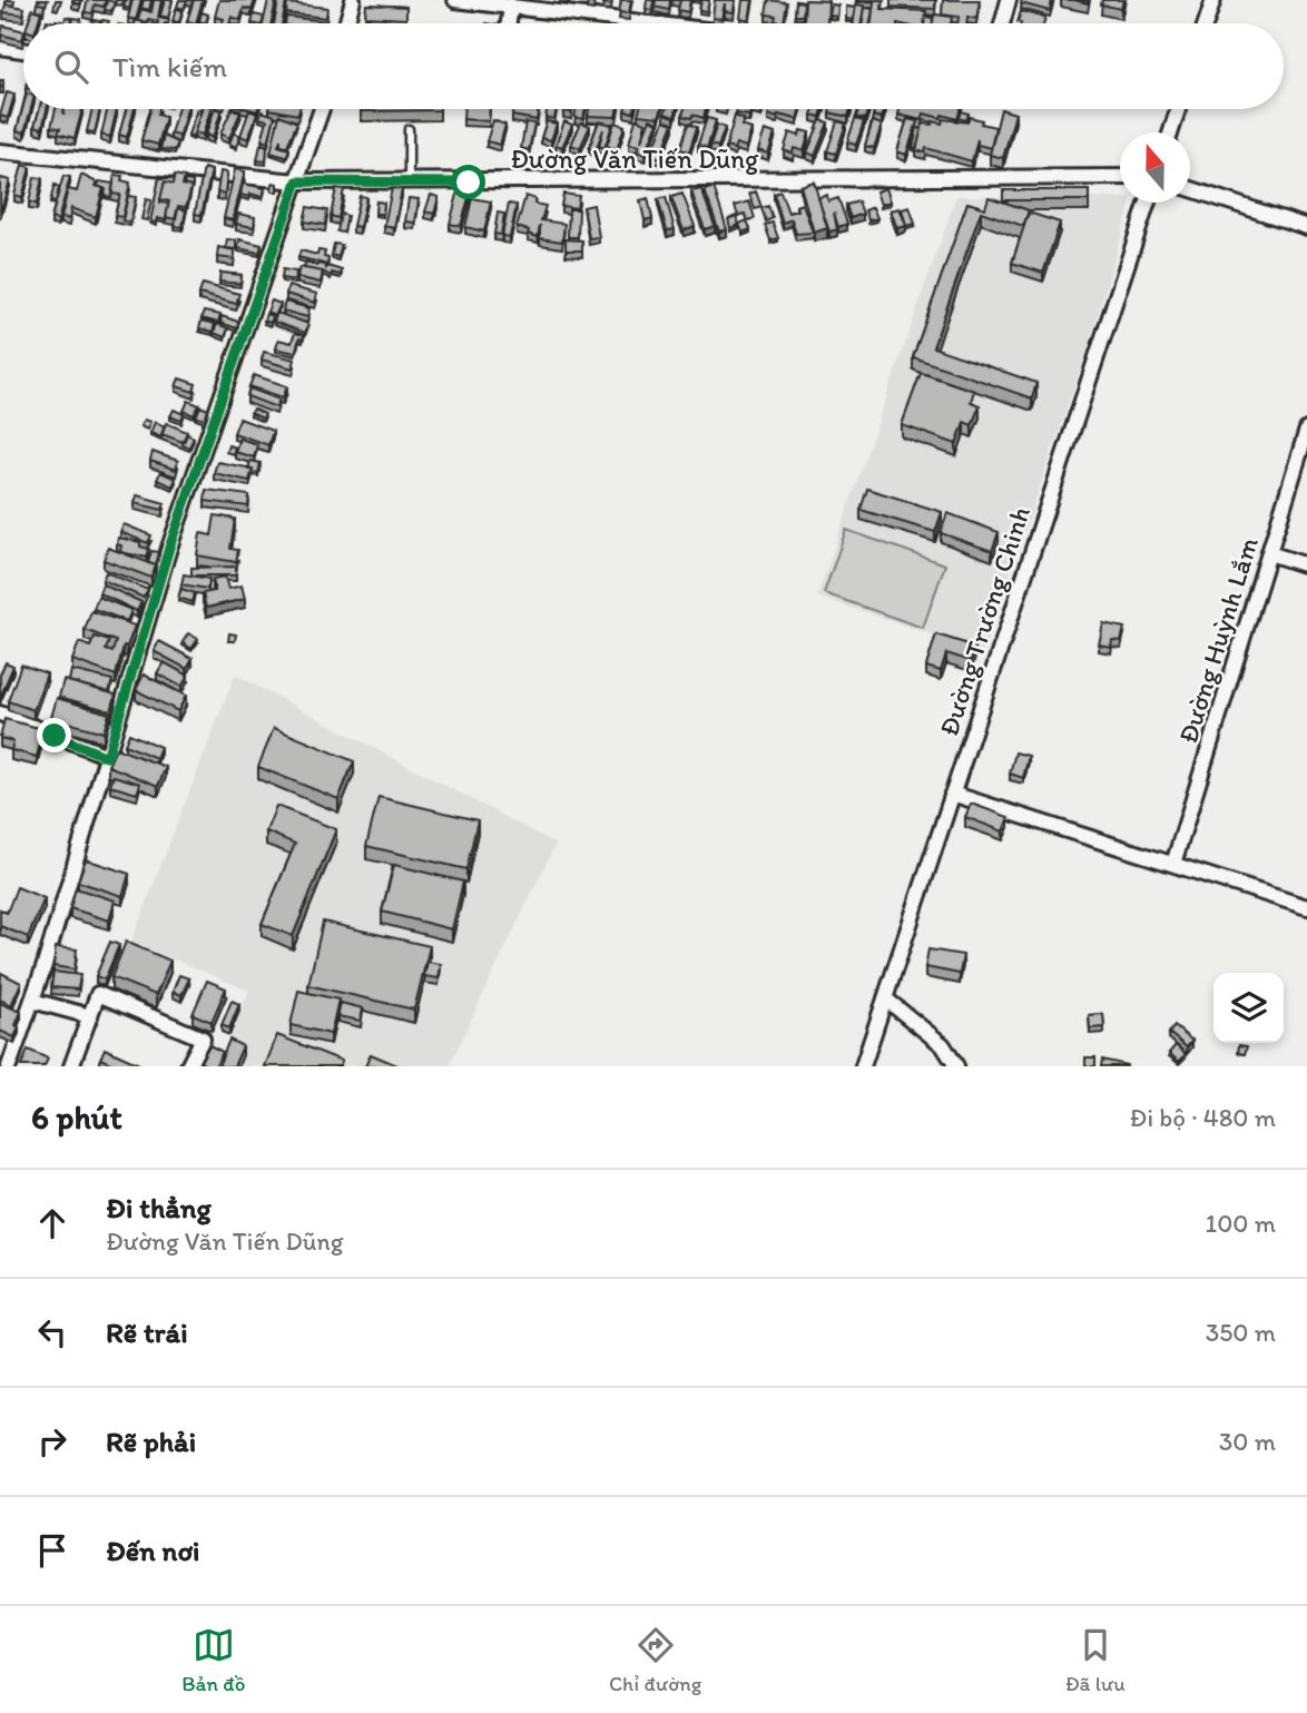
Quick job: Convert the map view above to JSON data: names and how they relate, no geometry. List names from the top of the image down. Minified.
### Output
{"streets":{"street":["Đường Văn Tiến Dũng","Đường Trường Chinh","Đường Huỳnh Lắm"]},"north":"top","page":{"search":"Tìm kiếm","heading":["6 phút","Đi bộ · 480 m"],"list":[["Đi thẳng","Đường Văn Tiến Dũng","100 m"],["Rẽ trái","350 m"],["Rẽ phải","30 m"],"Đến nơi"],"nav":["Bản đồ","Chỉ đường","Đã lưu"]}}
